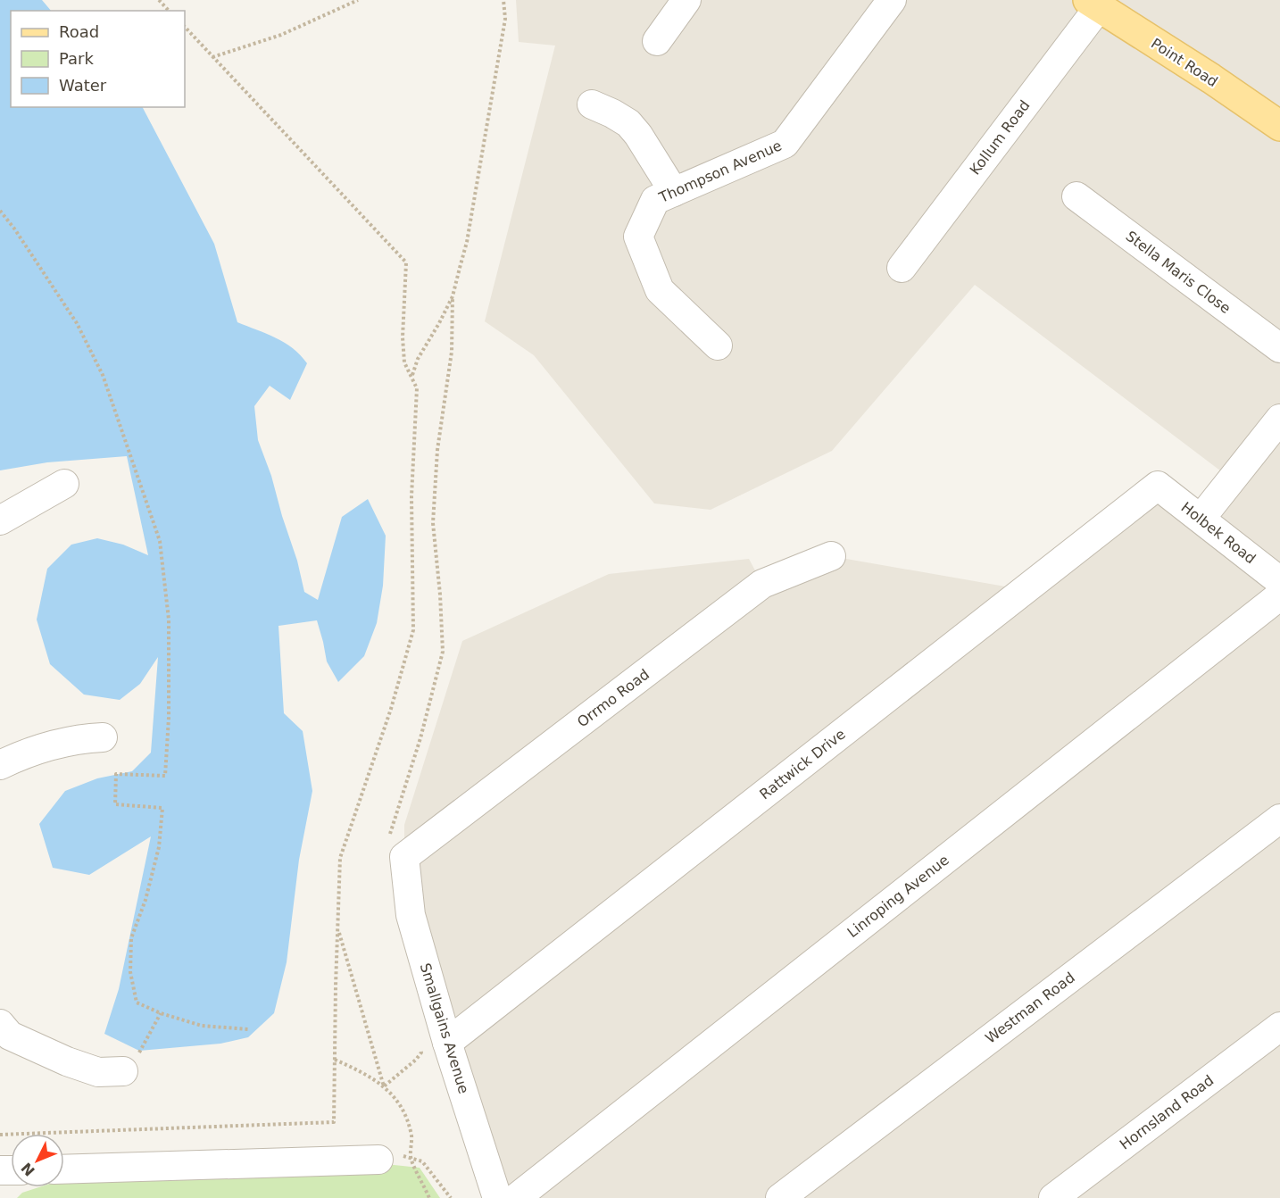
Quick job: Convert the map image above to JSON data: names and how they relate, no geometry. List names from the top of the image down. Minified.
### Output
{"streets":{"main road":["Point Road"],"street":["Kollum Road","Thompson Avenue","Stella Maris Close","Holbek Road","Orrmo Road","Rattwick Drive","Linroping Avenue","Westman Road","Smallgains Avenue","Hornsland Road"]},"crossings":[["Point Road","Kollum Road"],["Holbek Road","Rattwick Drive"],["Orrmo Road","Smallgains Avenue"],["Rattwick Drive","Smallgains Avenue"]],"legend":["Road","Park","Water"],"north":"bottom left"}
